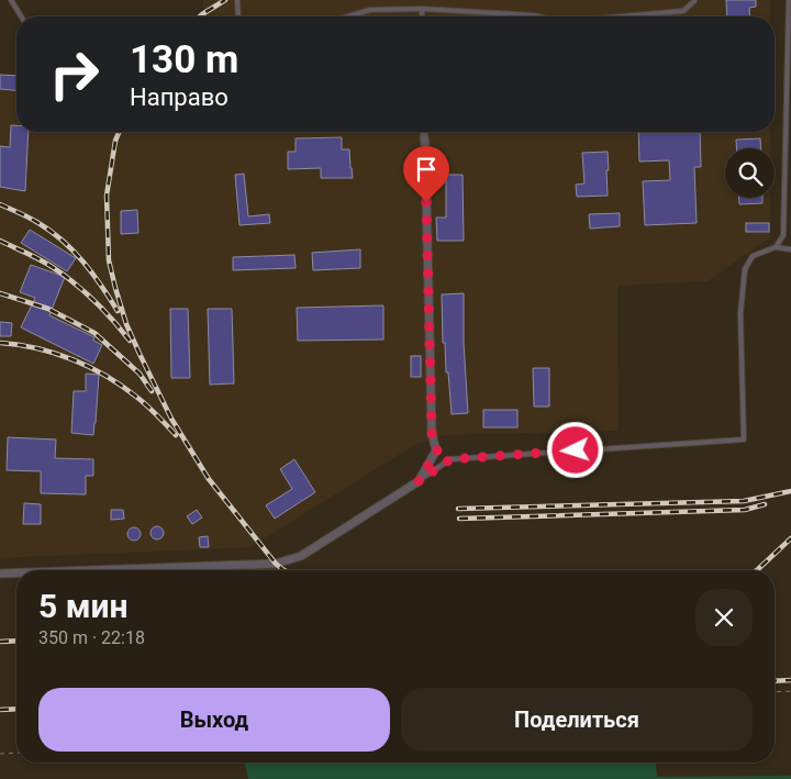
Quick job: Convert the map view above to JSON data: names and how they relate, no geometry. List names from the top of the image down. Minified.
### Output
{"page":{"turn":["130 m","Направо"],"heading":["5 мин","350 m · 22:18"],"buttons":["Выход","Поделиться"]}}
